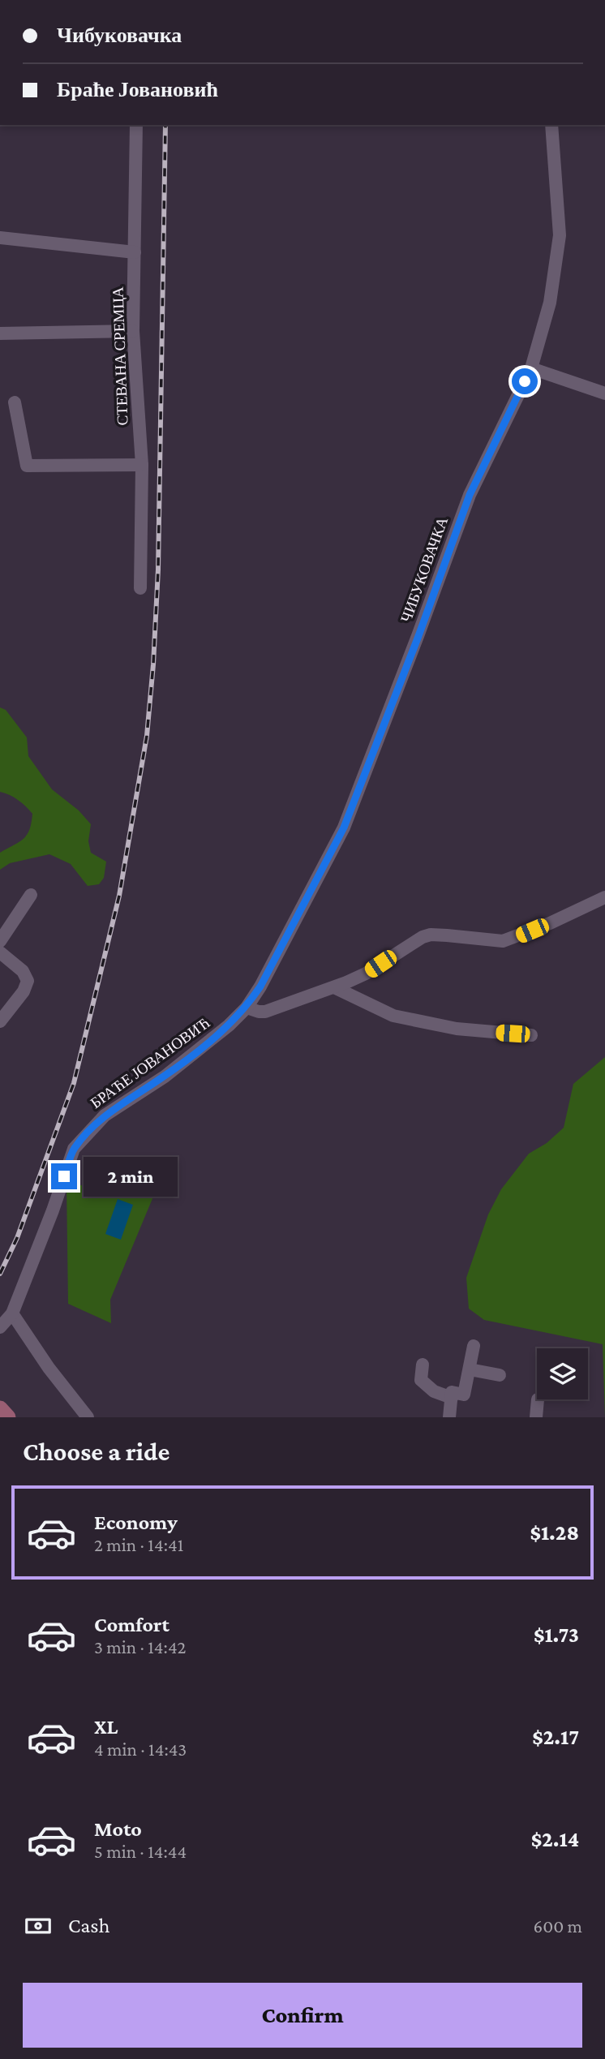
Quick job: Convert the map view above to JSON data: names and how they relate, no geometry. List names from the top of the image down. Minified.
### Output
{"streets":{"street":["СТЕВАНА СРЕМЦА","ЧИБУКОВАЧКА","БРАЋЕ ЈОВАНОВИЋ"]},"crossings":[["ЧИБУКОВАЧКА","БРАЋЕ ЈОВАНОВИЋ"]],"page":{"banner":["Чибуковачка","Браће Јовановић"],"bubble":"2 min","heading":"Choose a ride","list":[{"name":"Economy","note":"2 min · 14:41","value":"$1.28"},{"name":"Comfort","note":"3 min · 14:42","value":"$1.73"},{"name":"XL","note":"4 min · 14:43","value":"$2.17"},{"name":"Moto","note":"5 min · 14:44","value":"$2.14"}],"pay":["Cash","600 m"],"buttons":"Confirm"}}
